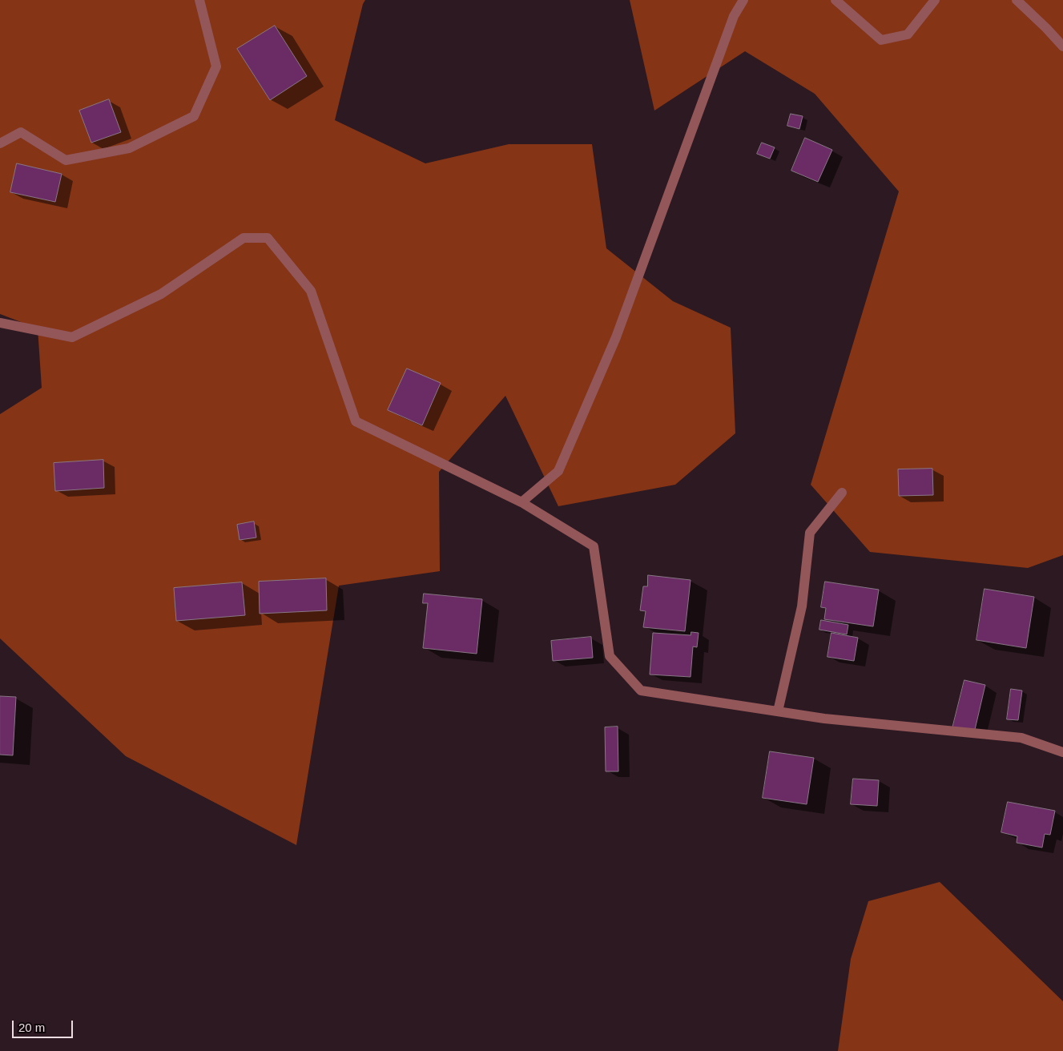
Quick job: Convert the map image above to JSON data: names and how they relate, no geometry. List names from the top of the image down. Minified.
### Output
{"scale_bar":"20 m"}
